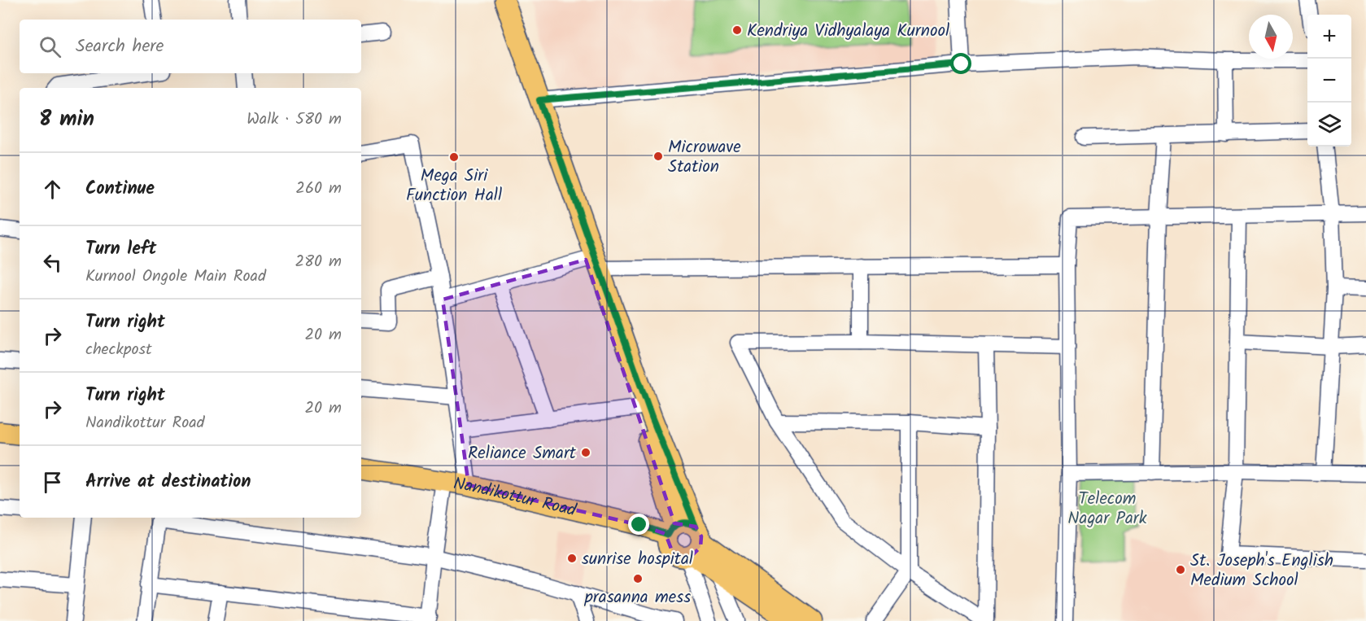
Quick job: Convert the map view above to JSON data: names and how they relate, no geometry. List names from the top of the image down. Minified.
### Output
{"streets":{"main road":["Nandikottur Road"]},"parks":["Telecom Nagar Park"],"places":["Kendriya Vidhyalaya Kurnool","Microwave Station","Mega Siri Function Hall","Reliance Smart","sunrise hospital","St. Joseph's English Medium School","prasanna mess"],"north":"bottom","page":{"map_buttons":["+","−"],"search":"Search here","heading":["8 min","Walk · 580 m"],"list":[["Continue","260 m"],["Turn left","Kurnool Ongole Main Road","280 m"],["Turn right","checkpost","20 m"],["Turn right","Nandikottur Road","20 m"],"Arrive at destination"]}}
